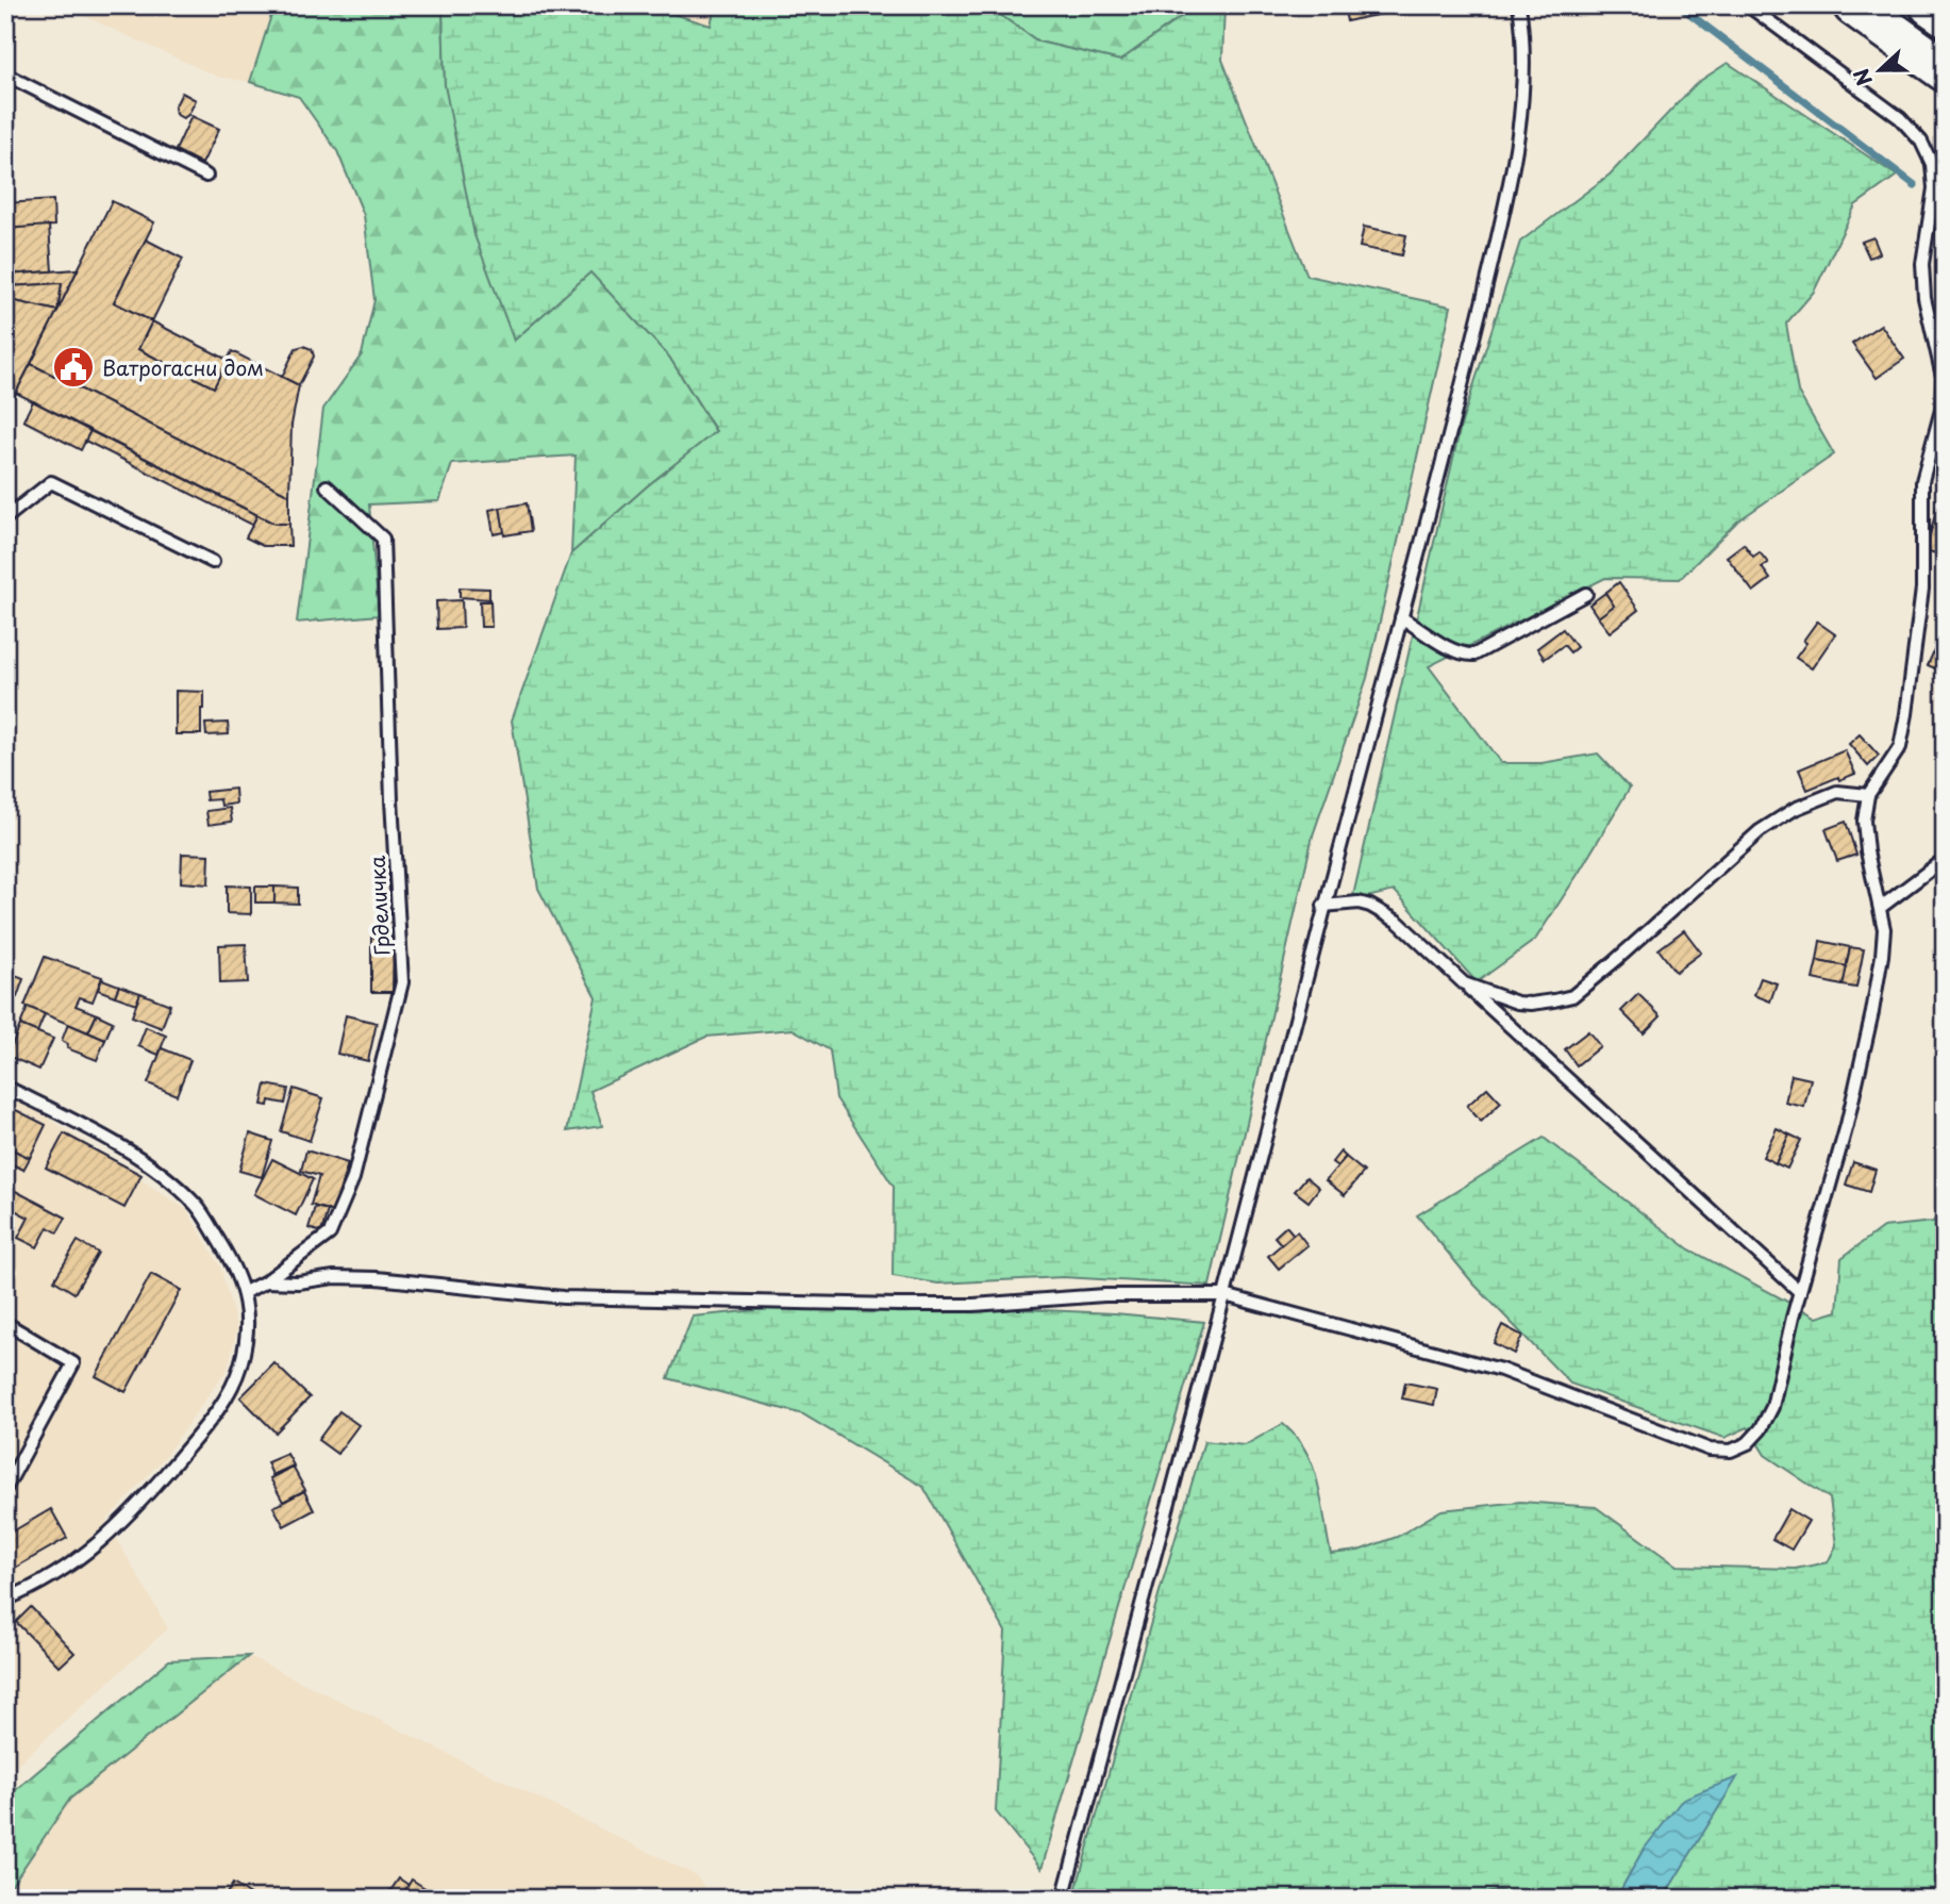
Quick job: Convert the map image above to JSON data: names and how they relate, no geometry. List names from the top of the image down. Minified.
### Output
{"streets":{"lane":["Грделичка"]},"places":{"public building":["Ватрогасни дом"]},"north":"left"}
